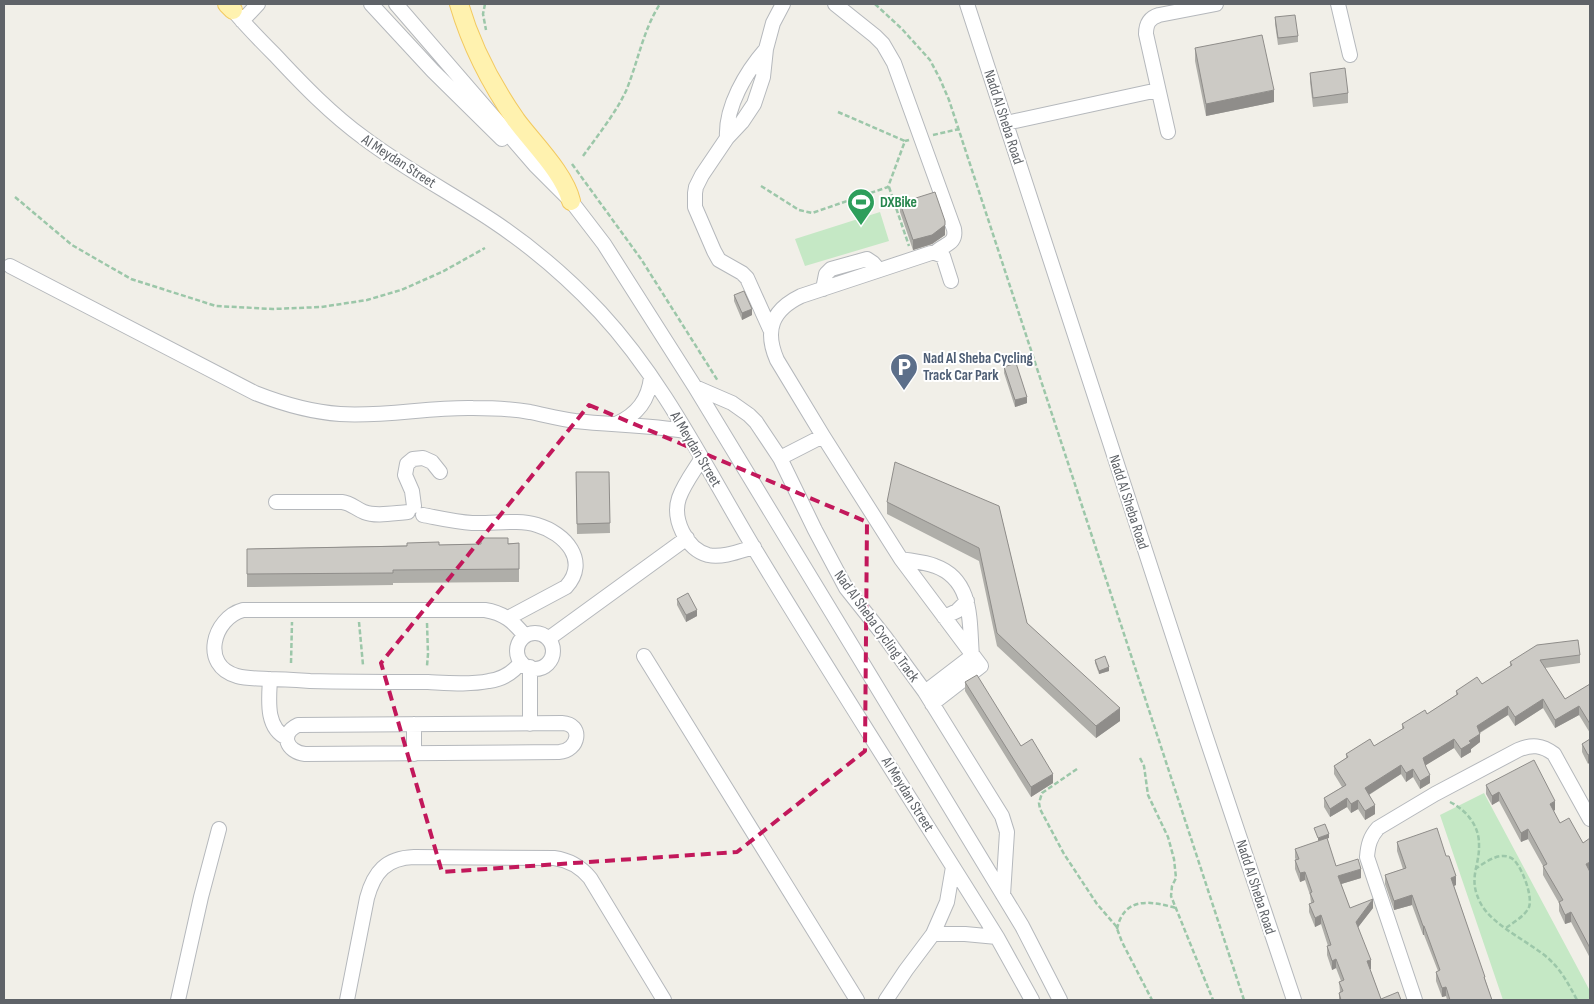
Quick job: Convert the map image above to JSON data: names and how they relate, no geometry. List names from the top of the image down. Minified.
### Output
{"streets":{"street":["Nadd Al Sheba Road","Al Meydan Street","Nad Al Sheba Cycling Track"]},"crossings":[["Al Meydan Street","Nad Al Sheba Cycling Track"]],"places":{"sports":["DXBike"],"parking":["Nad Al Sheba Cycling Track Car Park"]}}
